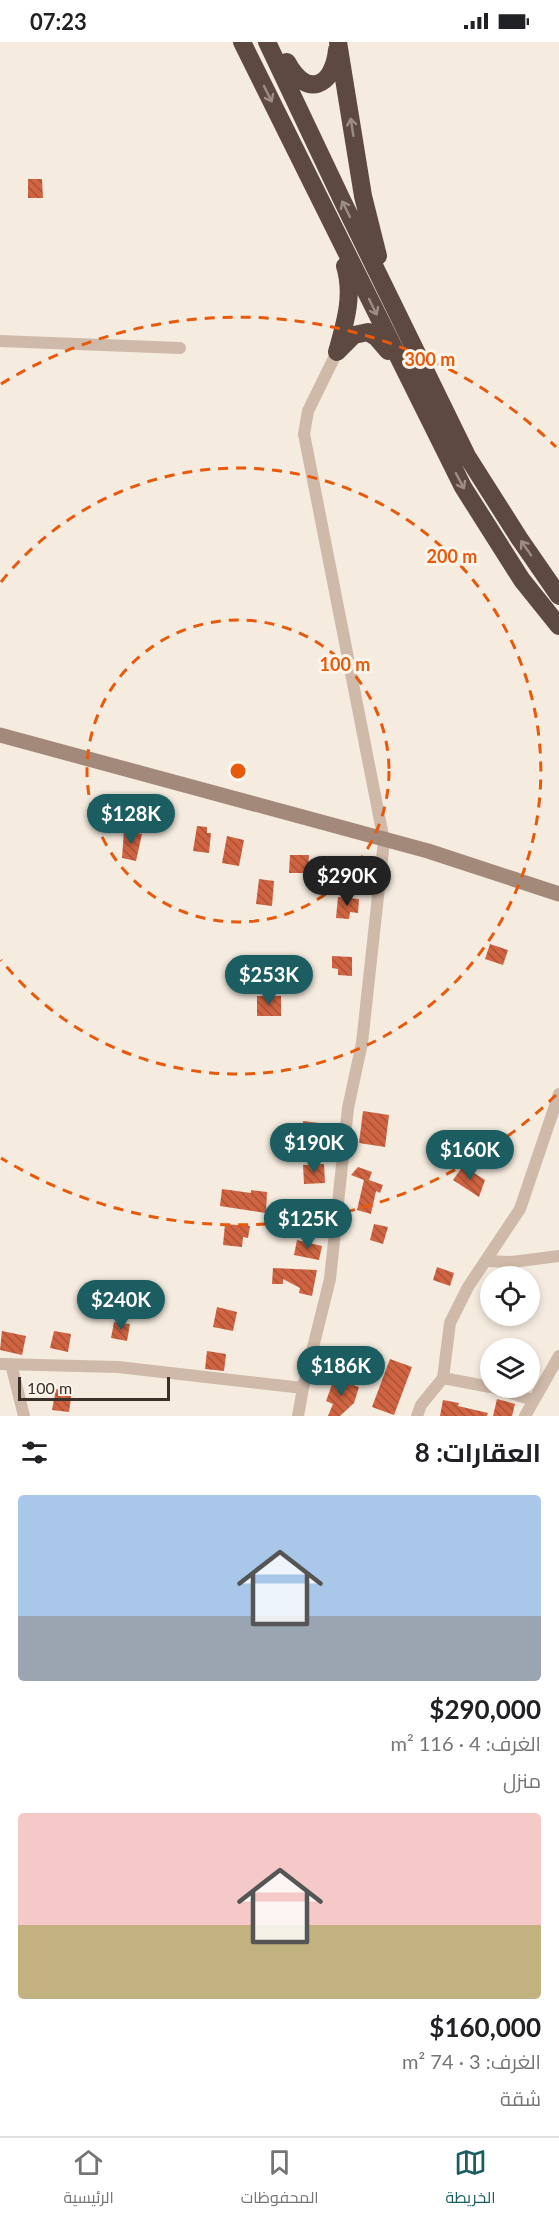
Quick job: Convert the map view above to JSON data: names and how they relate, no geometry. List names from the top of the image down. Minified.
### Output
{"scale_bar":"100 m","page":{"status":"07:23","price":["$128K","$290K","$253K","$190K","$160K","$125K","$240K","$186K"],"scale":"100 m","heading":"العقارات: 8","list":[{"name":"$290,000","note":"الغرف: 4 · 116 m² · منزل"},{"name":"$160,000","note":"الغرف: 3 · 74 m² · شقة"}],"tabs":["الخريطة","المحفوظات","الرئيسية"]},"rings":["300 m","200 m","100 m"]}
